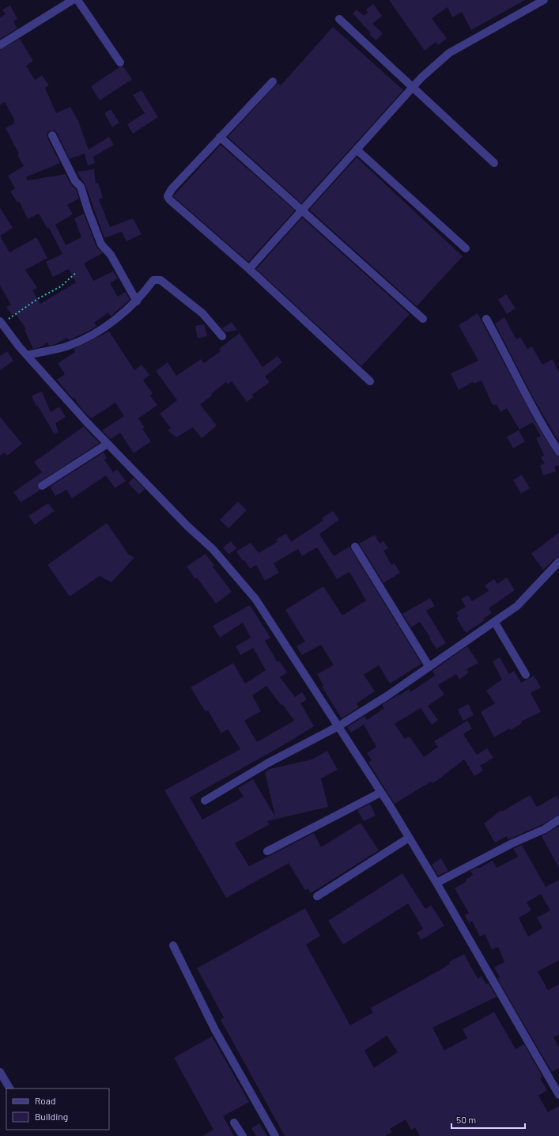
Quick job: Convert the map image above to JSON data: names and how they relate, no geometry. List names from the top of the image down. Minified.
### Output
{"legend":["Road","Building"],"scale_bar":"50 m"}
